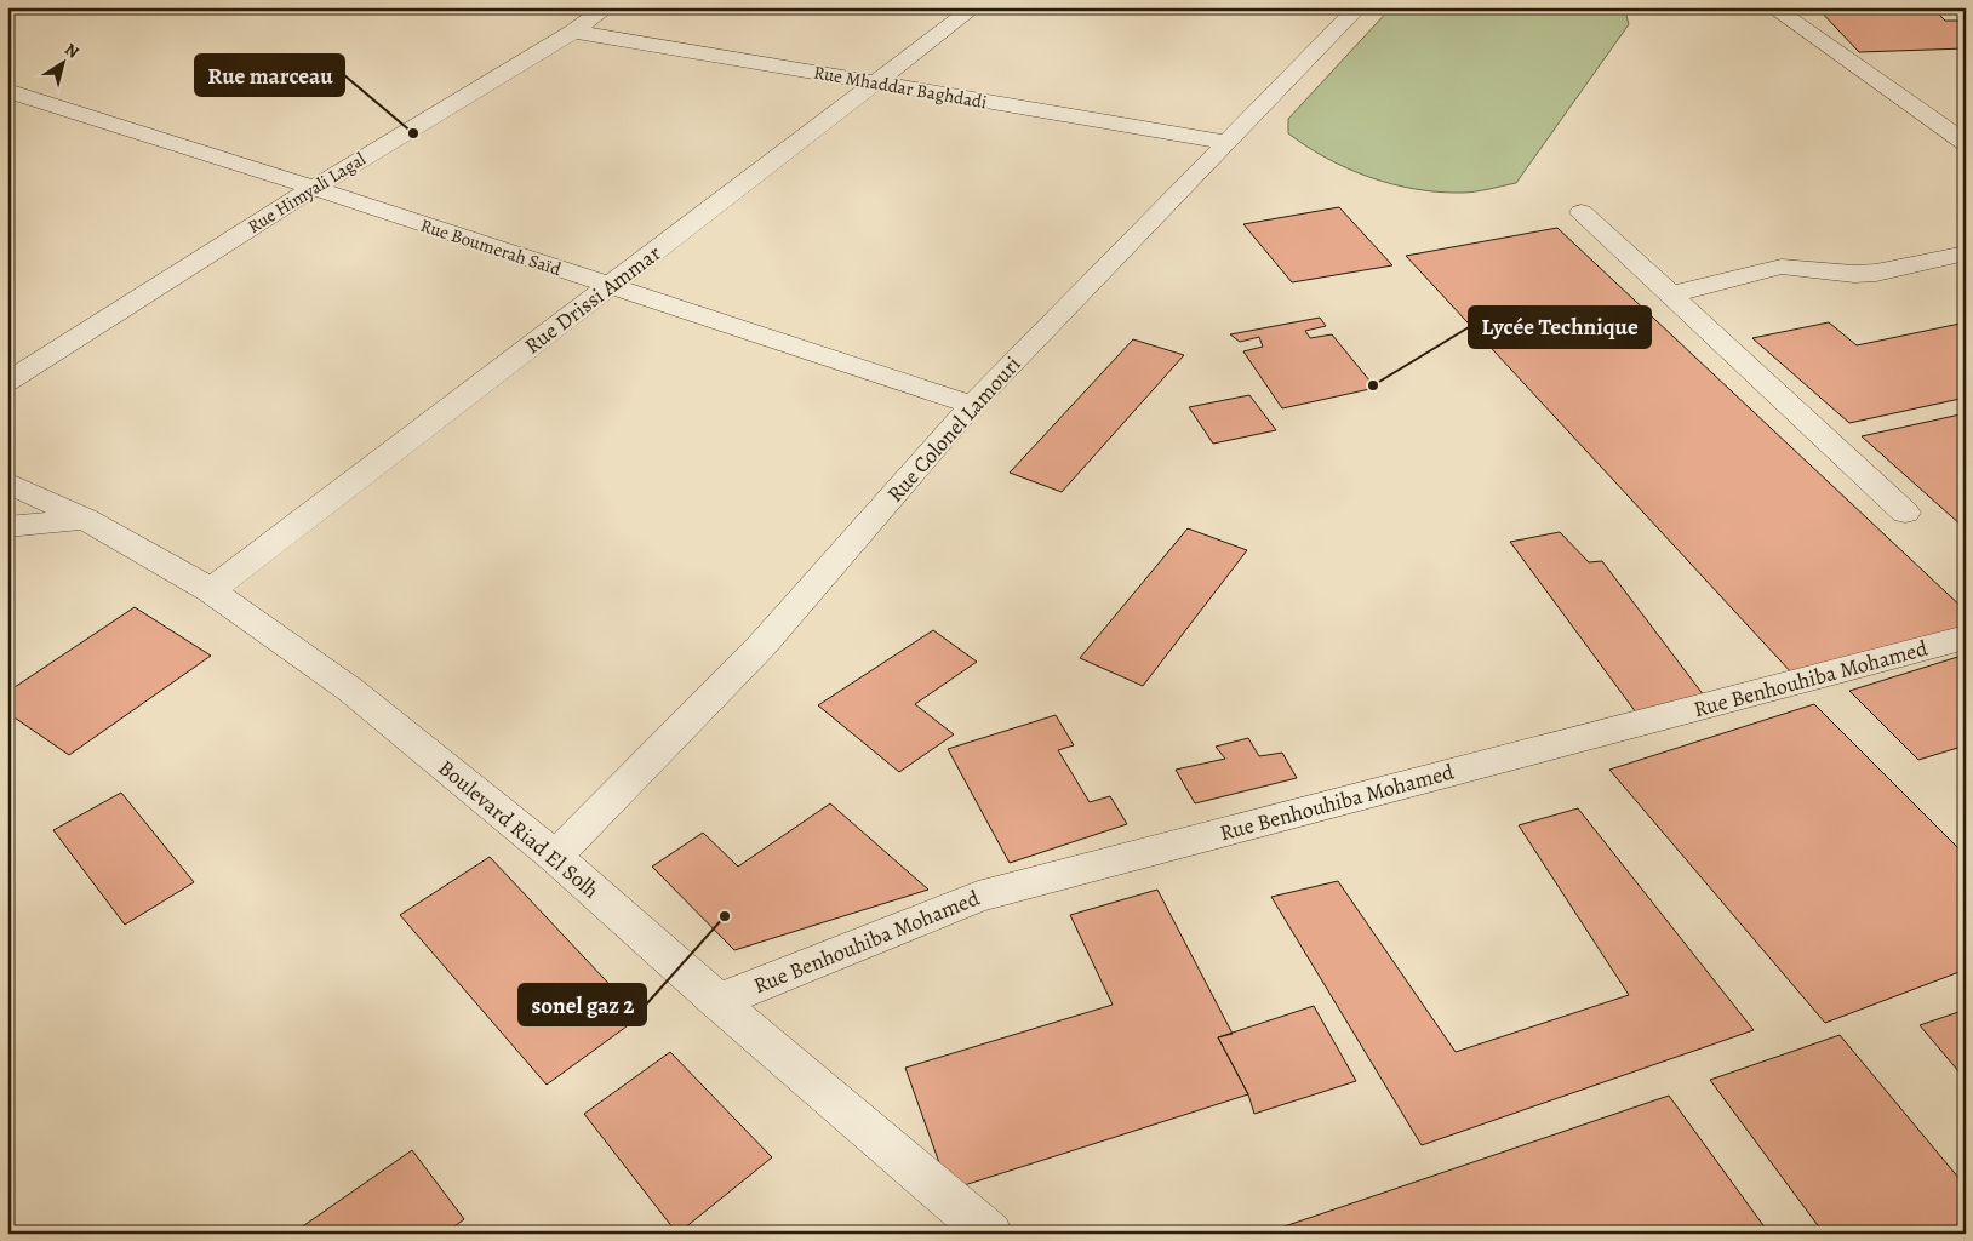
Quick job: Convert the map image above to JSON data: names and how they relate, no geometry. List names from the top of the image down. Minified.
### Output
{"streets":{"street":["Rue Mhaddar Baghdadi","Rue Himyali Lagal","Rue Boumerah Saïd","Rue Drissi Ammar","Rue Colonel Lamouri","Rue Benhouhiba Mohamed","Boulevard Riad El Solh"]},"crossings":[["Rue Mhaddar Baghdadi","Rue Himyali Lagal"],["Rue Mhaddar Baghdadi","Rue Drissi Ammar"],["Rue Mhaddar Baghdadi","Rue Colonel Lamouri"],["Rue Himyali Lagal","Rue Boumerah Saïd"],["Rue Boumerah Saïd","Rue Drissi Ammar"],["Rue Boumerah Saïd","Rue Colonel Lamouri"],["Rue Drissi Ammar","Boulevard Riad El Solh"],["Rue Colonel Lamouri","Boulevard Riad El Solh"],["Rue Benhouhiba Mohamed","Boulevard Riad El Solh"]],"places":["Rue marceau","Lycée Technique","sonel gaz 2"],"north":"top right"}
